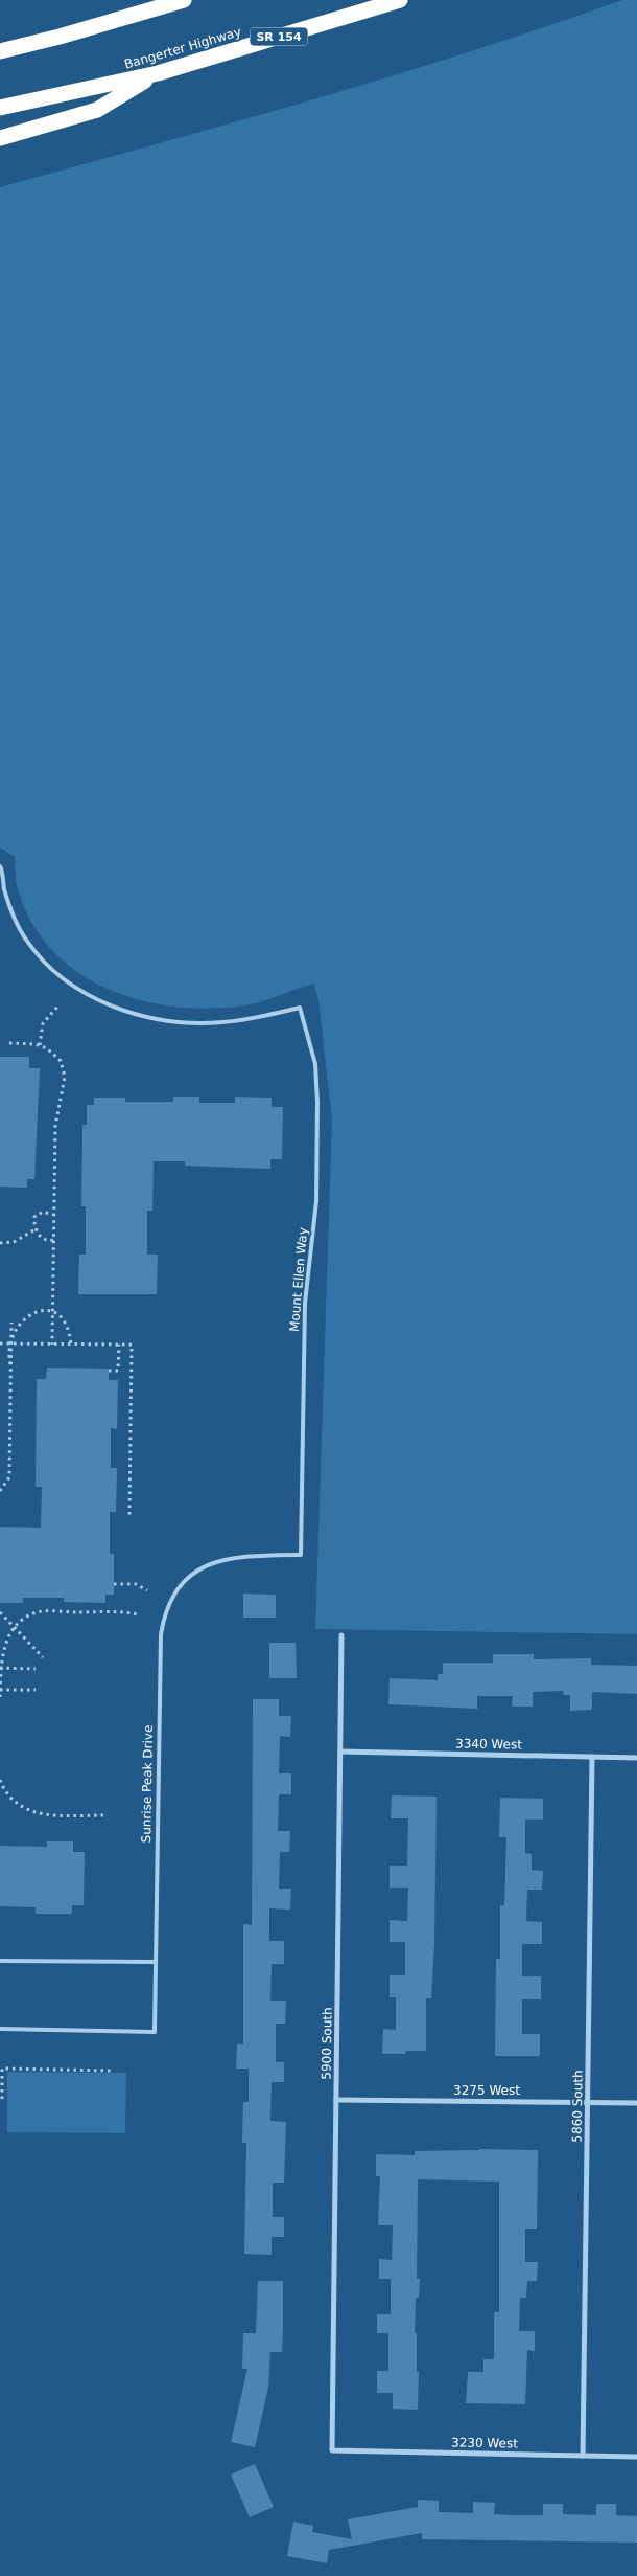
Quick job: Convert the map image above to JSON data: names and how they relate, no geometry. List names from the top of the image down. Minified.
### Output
{"streets":{"highway":["SR 154","Bangerter Highway"],"street":["3340 West","5900 South","3275 West","5860 South","3230 West"],"lane":["Mount Ellen Way","Sunrise Peak Drive"]},"crossings":[["Mount Ellen Way","Sunrise Peak Drive"],["3340 West","5900 South"],["3340 West","5860 South"],["5900 South","3275 West"],["5900 South","3230 West"],["3275 West","5860 South"],["5860 South","3230 West"]]}
